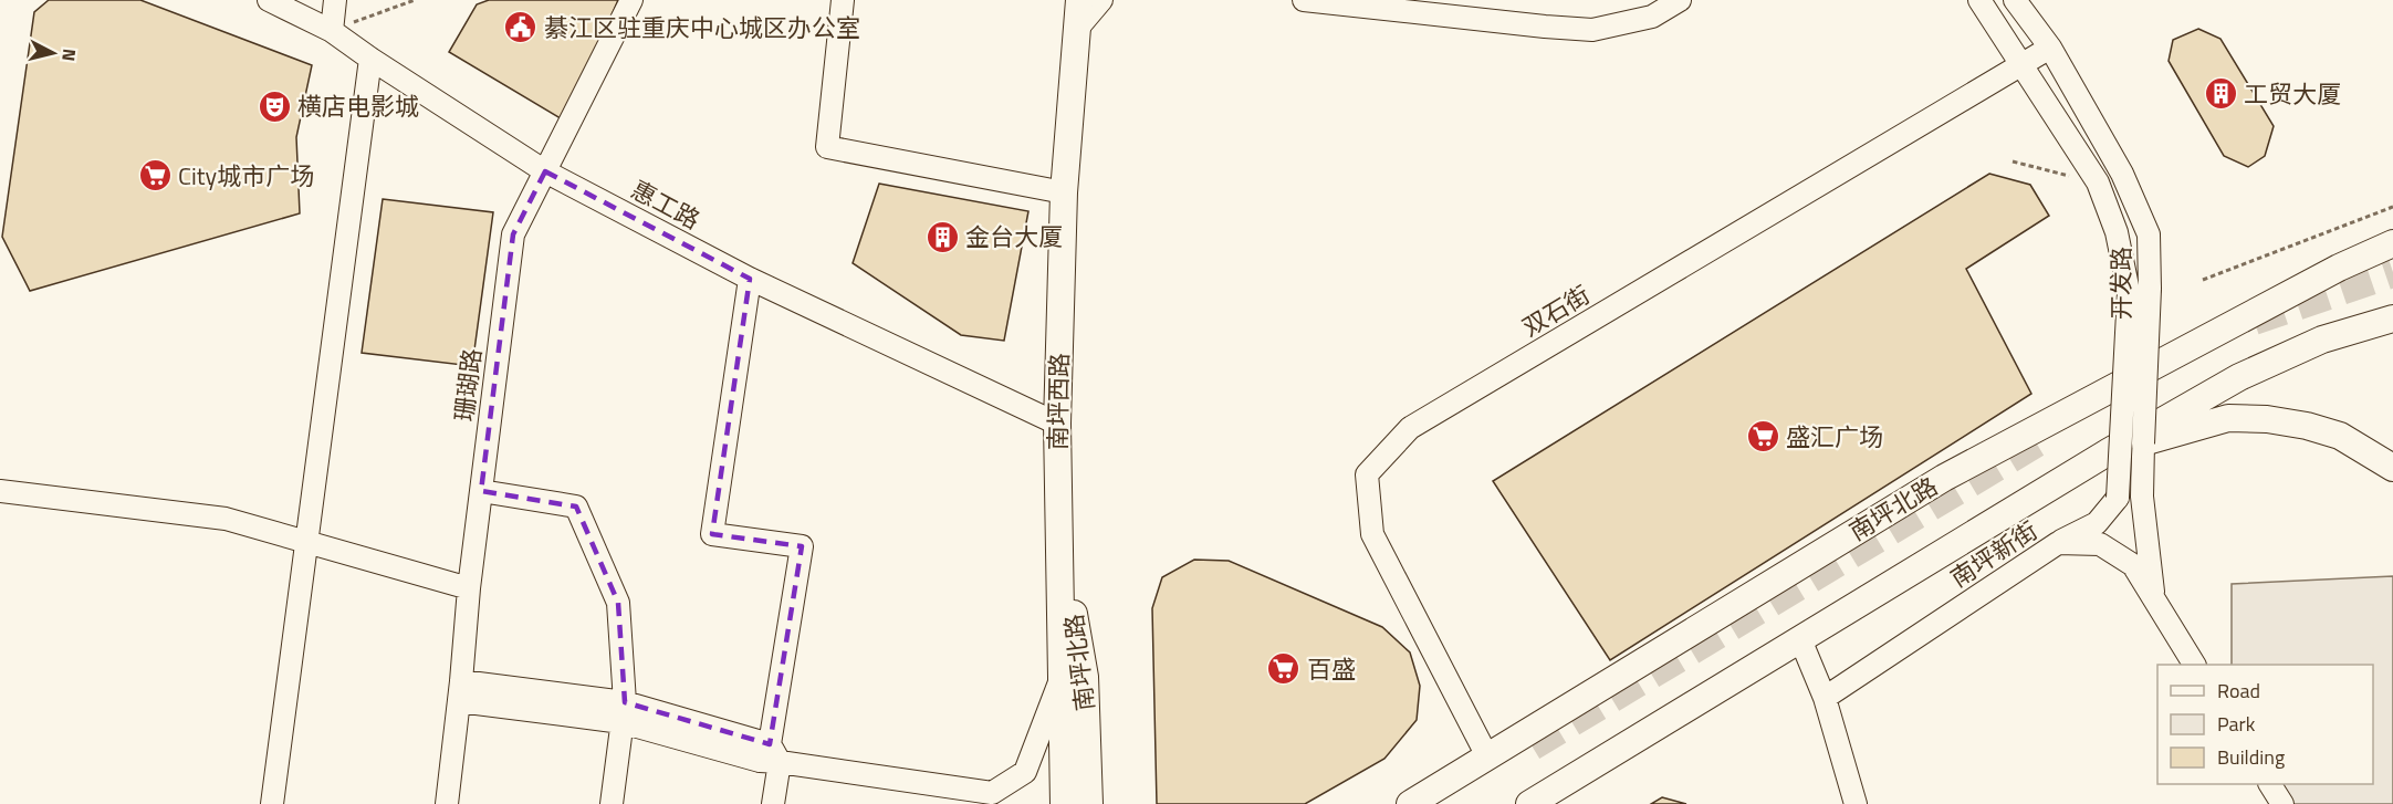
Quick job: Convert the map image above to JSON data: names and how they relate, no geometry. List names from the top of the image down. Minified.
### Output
{"streets":{"main road":["南坪西路","南坪北路"],"street":["惠工路","开发路","双石街","珊瑚路","南坪新街"]},"crossings":[["惠工路","珊瑚路"],["惠工路","南坪西路"],["开发路","双石街"],["开发路","南坪新街"],["双石街","南坪北路"],["南坪西路","南坪北路"]],"places":{"public building":["綦江区驻重庆中心城区办公室"],"building":["工贸大厦","金台大厦"],"theatre":["横店电影城"],"supermarket":["City城市广场","盛汇广场","百盛"]},"legend":["Road","Park","Building"],"north":"right"}
